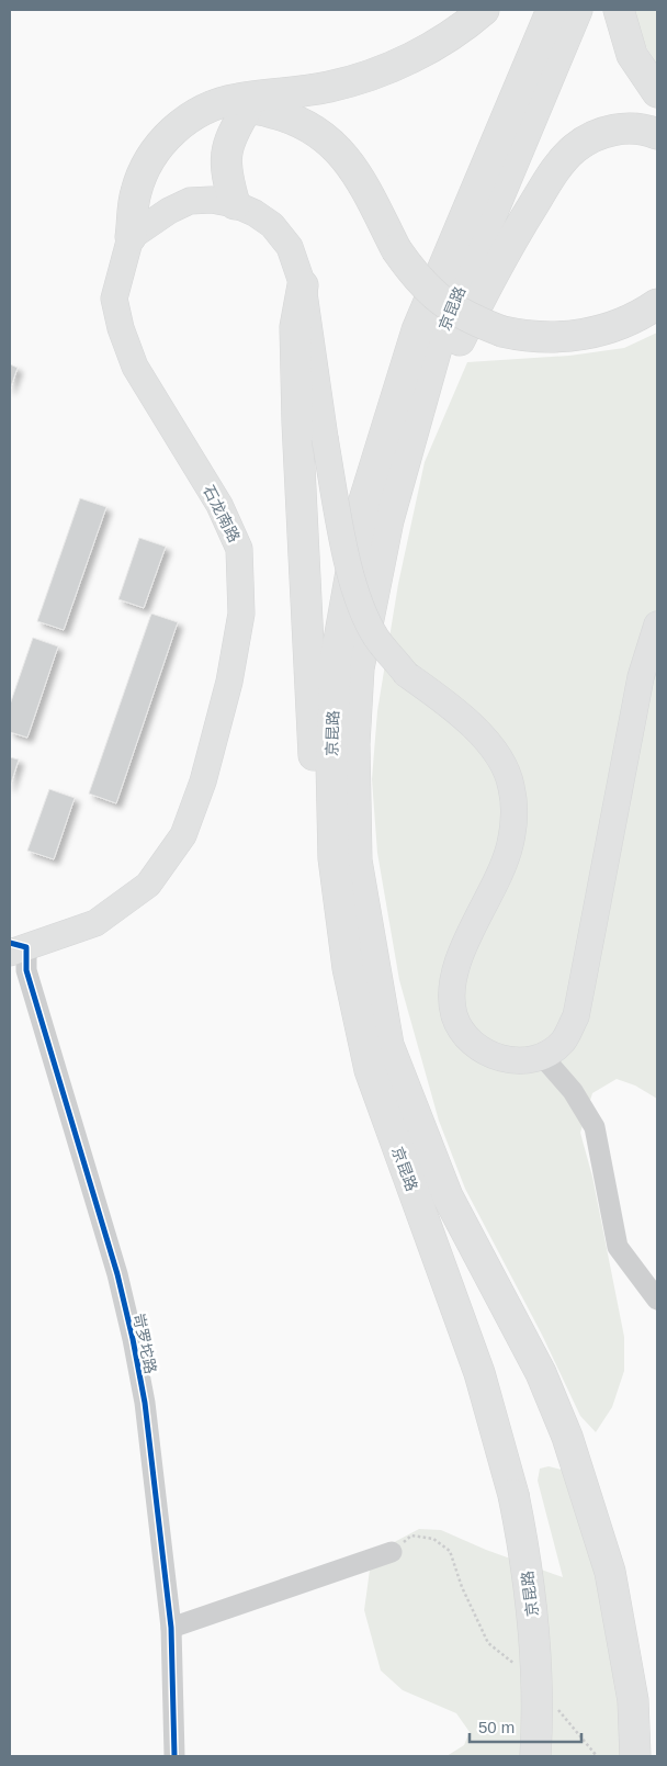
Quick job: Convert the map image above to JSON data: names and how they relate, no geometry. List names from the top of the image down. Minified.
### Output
{"streets":{"highway":["京昆路"],"main road":["石龙南路"],"street":["岢罗坨路"]},"crossings":[["石龙南路","岢罗坨路"]],"scale_bar":"50 m"}
